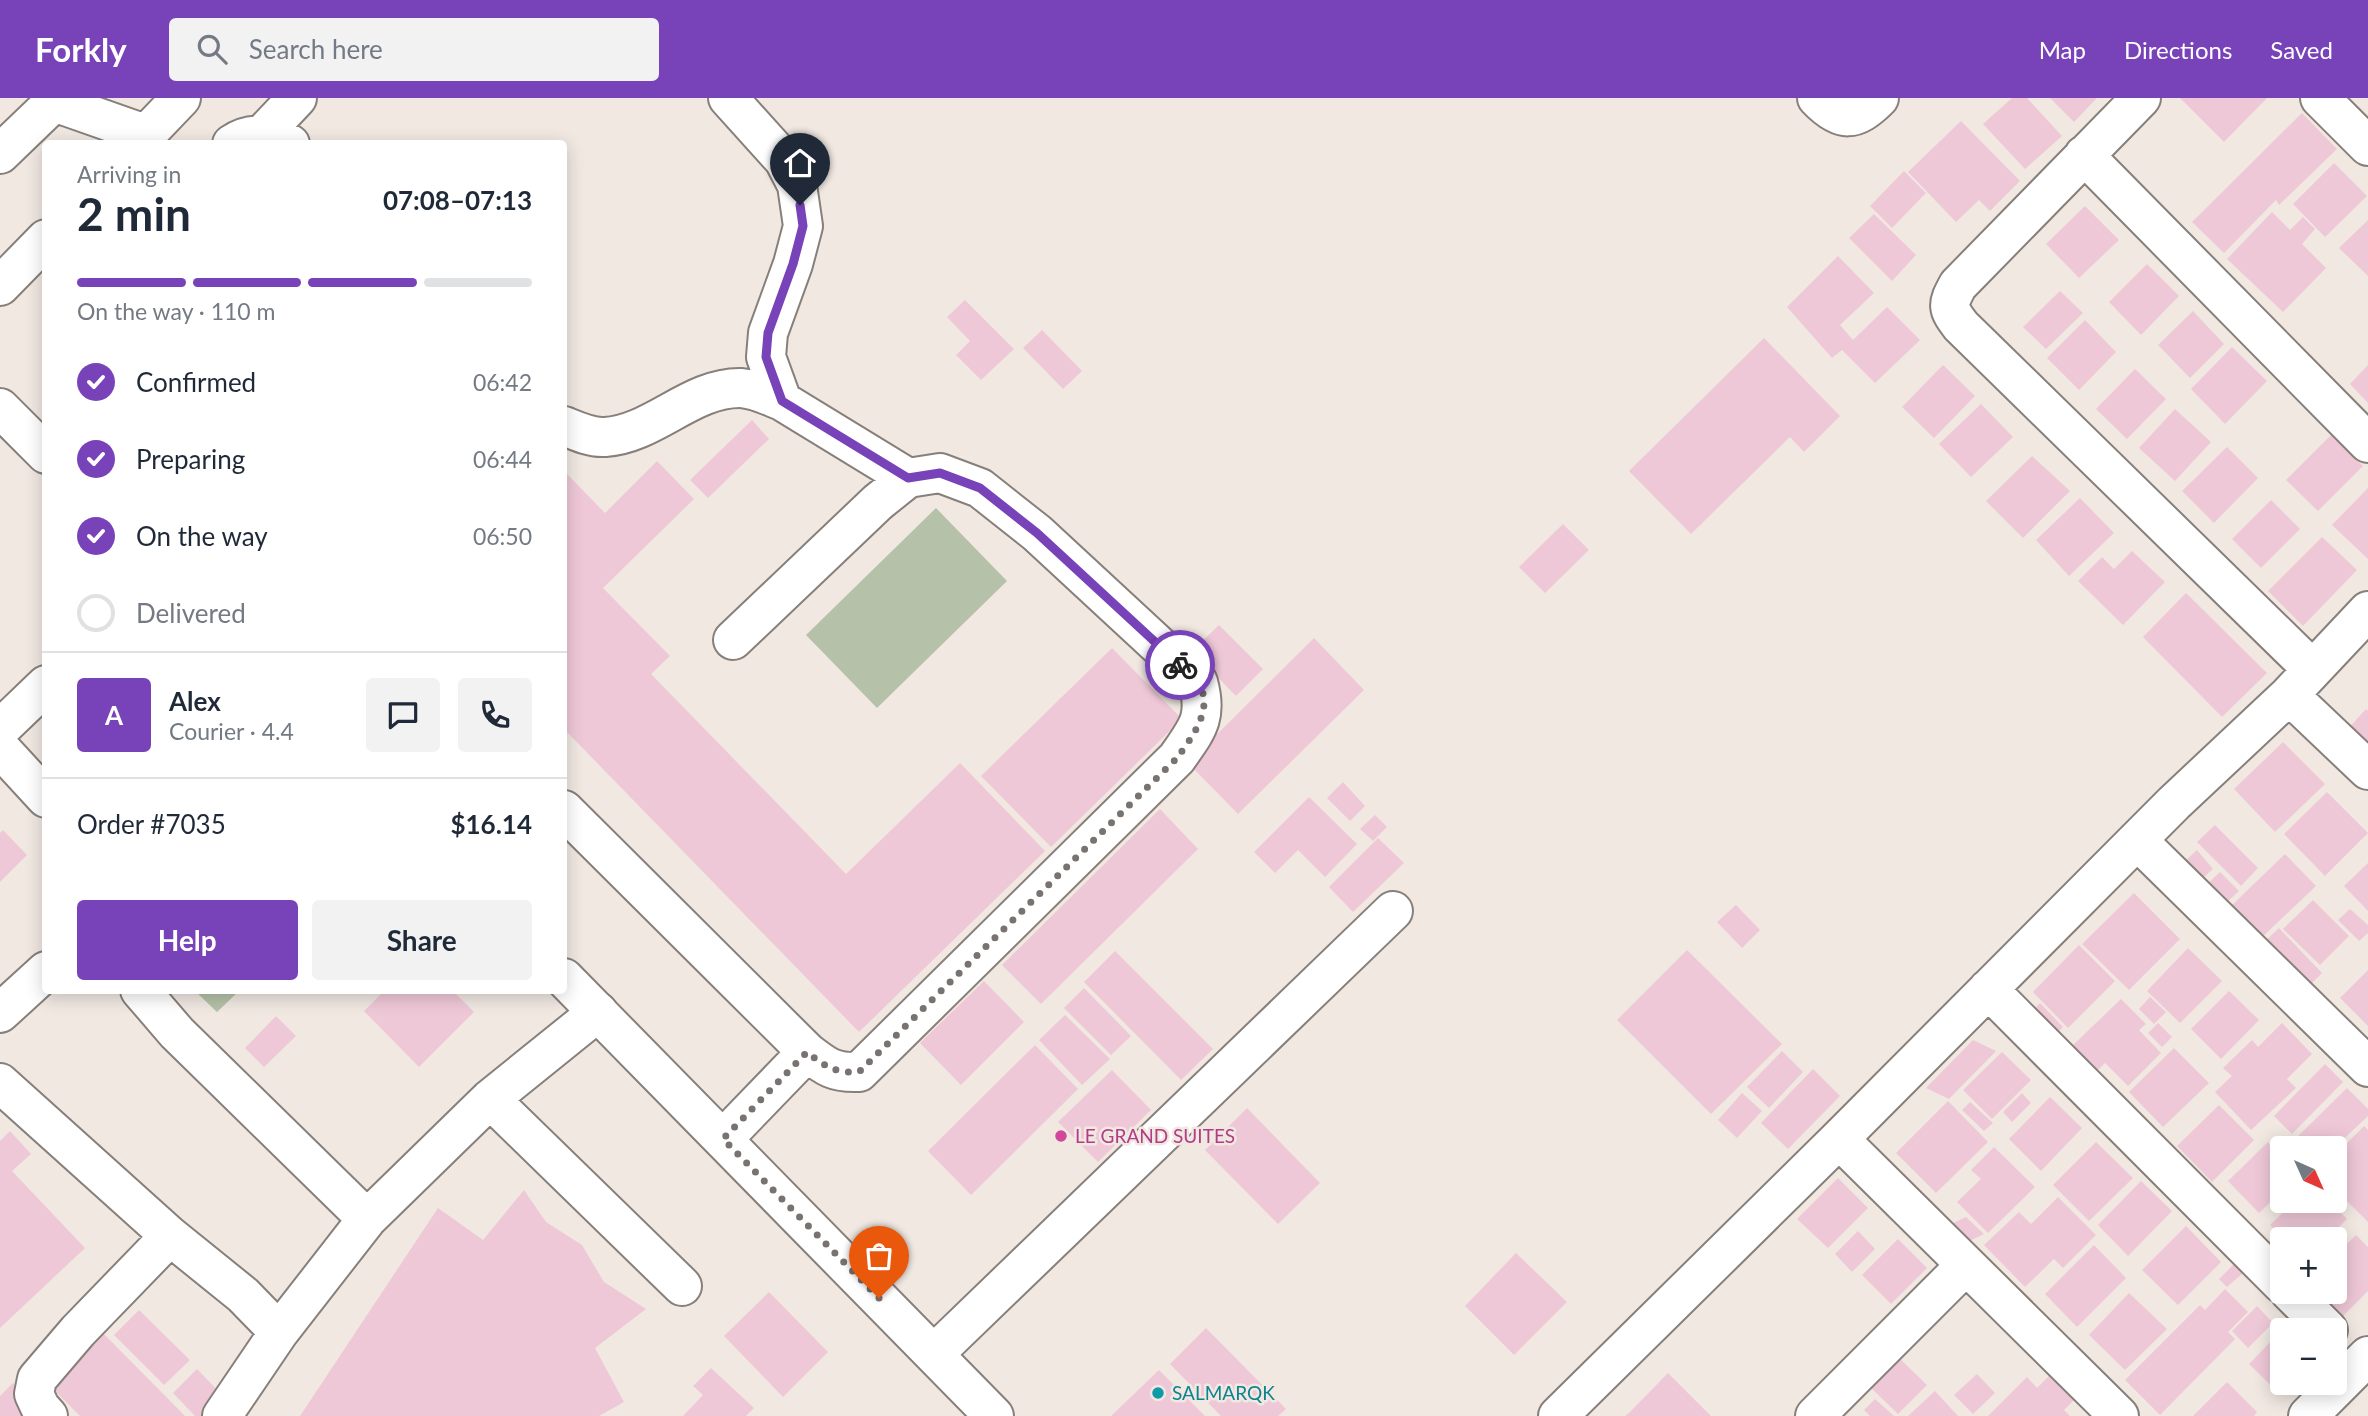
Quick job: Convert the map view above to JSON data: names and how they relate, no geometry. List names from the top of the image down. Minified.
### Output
{"places":["LE GRAND SUITES","SALMARQK"],"north":"bottom right","page":{"header":"Forkly","search":"Search here","nav":["Map","Directions","Saved"],"heading":["2 min","Arriving in","07:08–07:13"],"panel":["Alex","Courier · 4.4","Order #7035","$16.14"],"bar":"On the way · 110 m","list":[["Confirmed","06:42"],["Preparing","06:44"],["On the way","06:50"],"Delivered"],"round":"A","buttons":["Help","Share"],"map_buttons":["+","−"]}}
